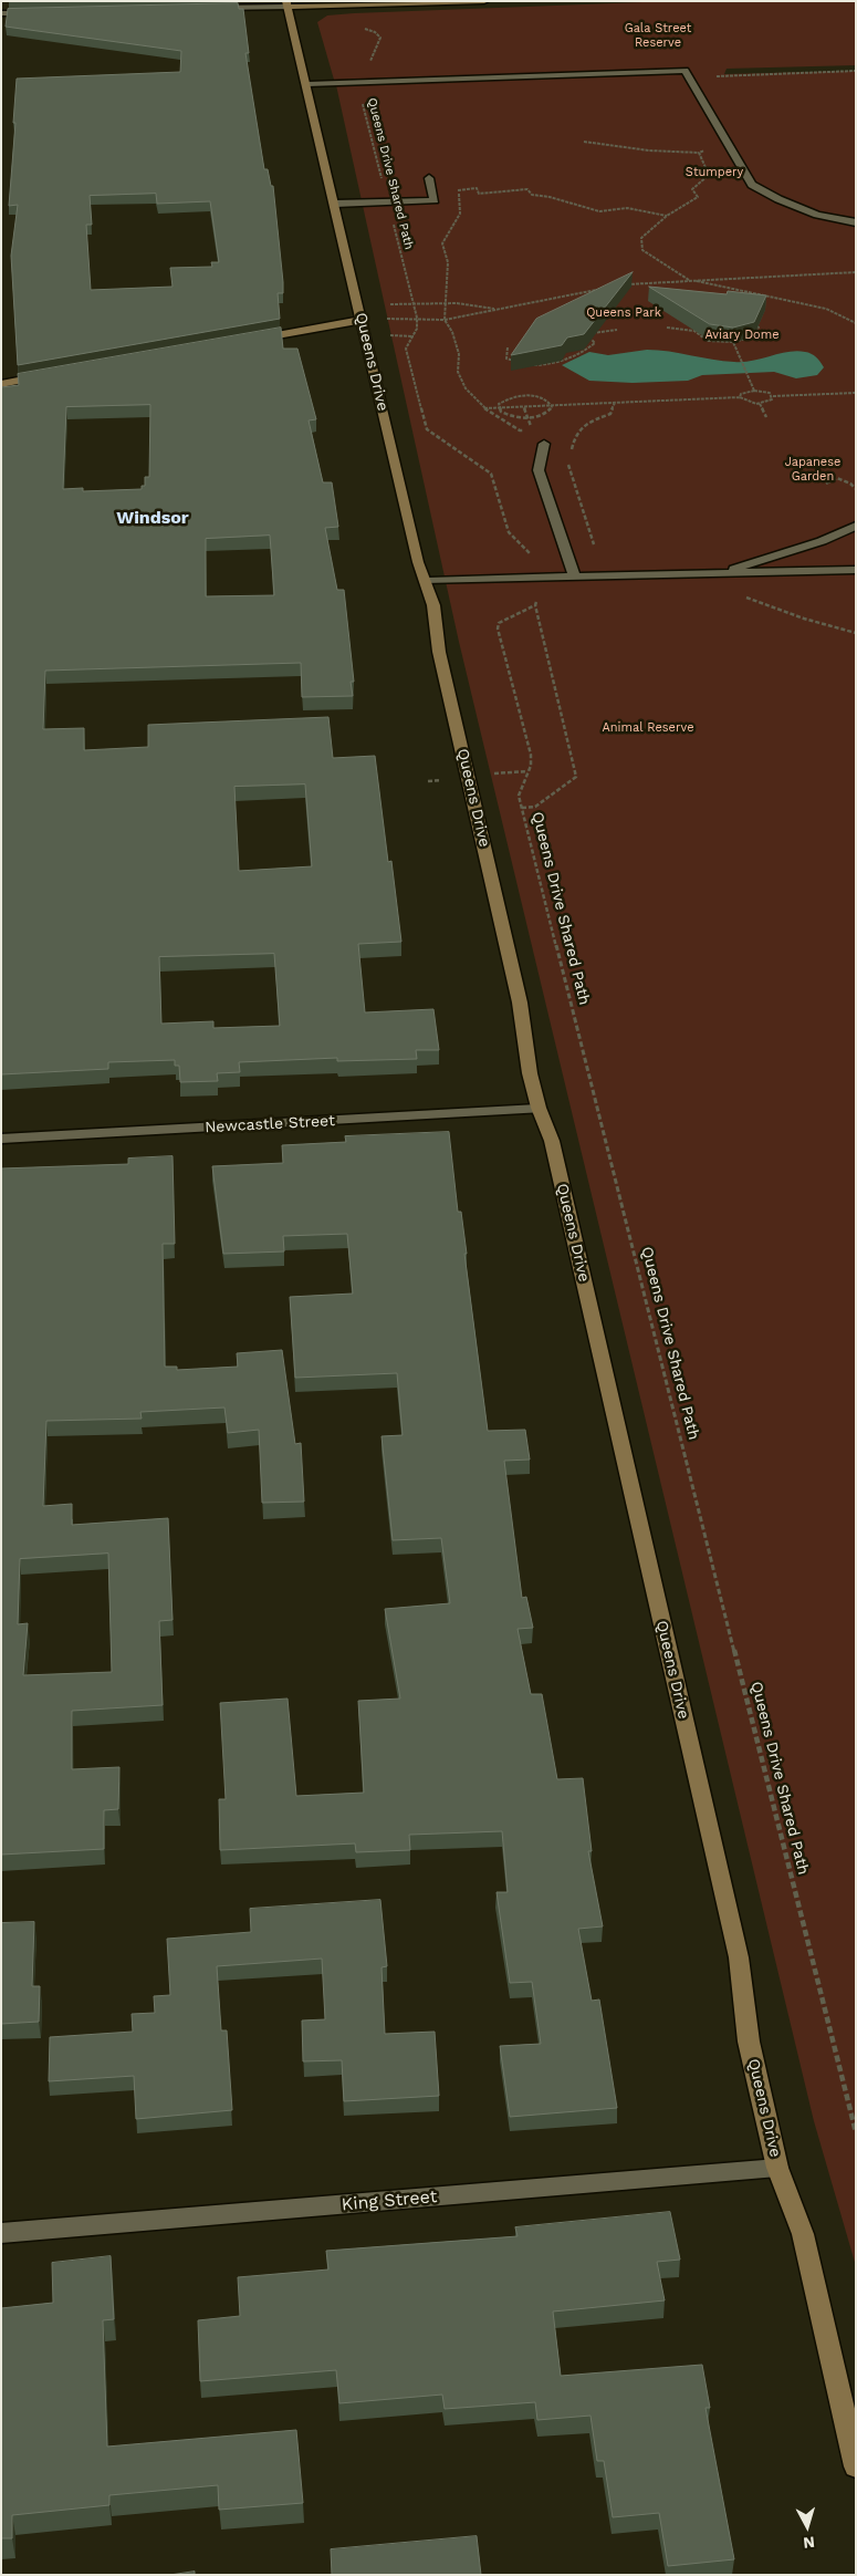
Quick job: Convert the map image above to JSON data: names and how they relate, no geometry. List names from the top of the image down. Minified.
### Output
{"streets":{"main road":["Queens Drive"],"street":["Newcastle Street","King Street"],"path":["Queens Drive Shared Path"]},"crossings":[["Queens Drive","Newcastle Street"],["Queens Drive","King Street"]],"districts":["Windsor"],"parks":["Gala Street Reserve","Stumpery","Queens Park","Aviary Dome","Japanese Garden","Animal Reserve"],"north":"bottom"}
